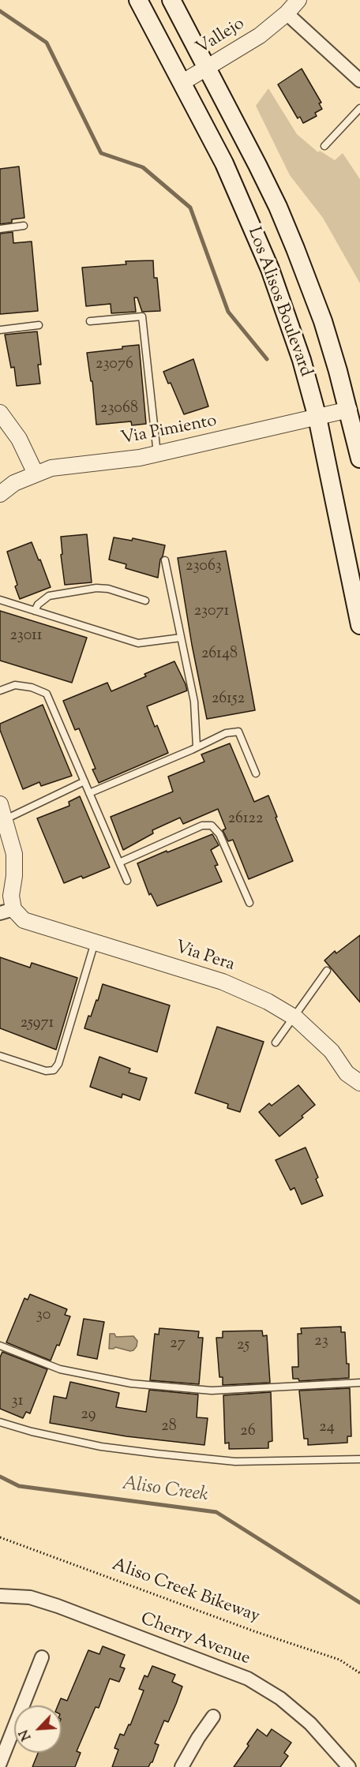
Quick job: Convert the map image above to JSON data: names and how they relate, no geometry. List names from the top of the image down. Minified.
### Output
{"streets":{"main road":["Los Alisos Boulevard"],"street":["Vallejo","Via Pimiento","Via Pera","Cherry Avenue"],"path":["Aliso Creek Bikeway"]},"crossings":[["Vallejo","Los Alisos Boulevard"],["Los Alisos Boulevard","Via Pimiento"]],"water":["Aliso Creek"],"house_numbers":["23076","23068","23063","23071","23011","26148","26152","26122","25971","30","23","27","25","31","29","28","24","26"],"north":"bottom left"}
